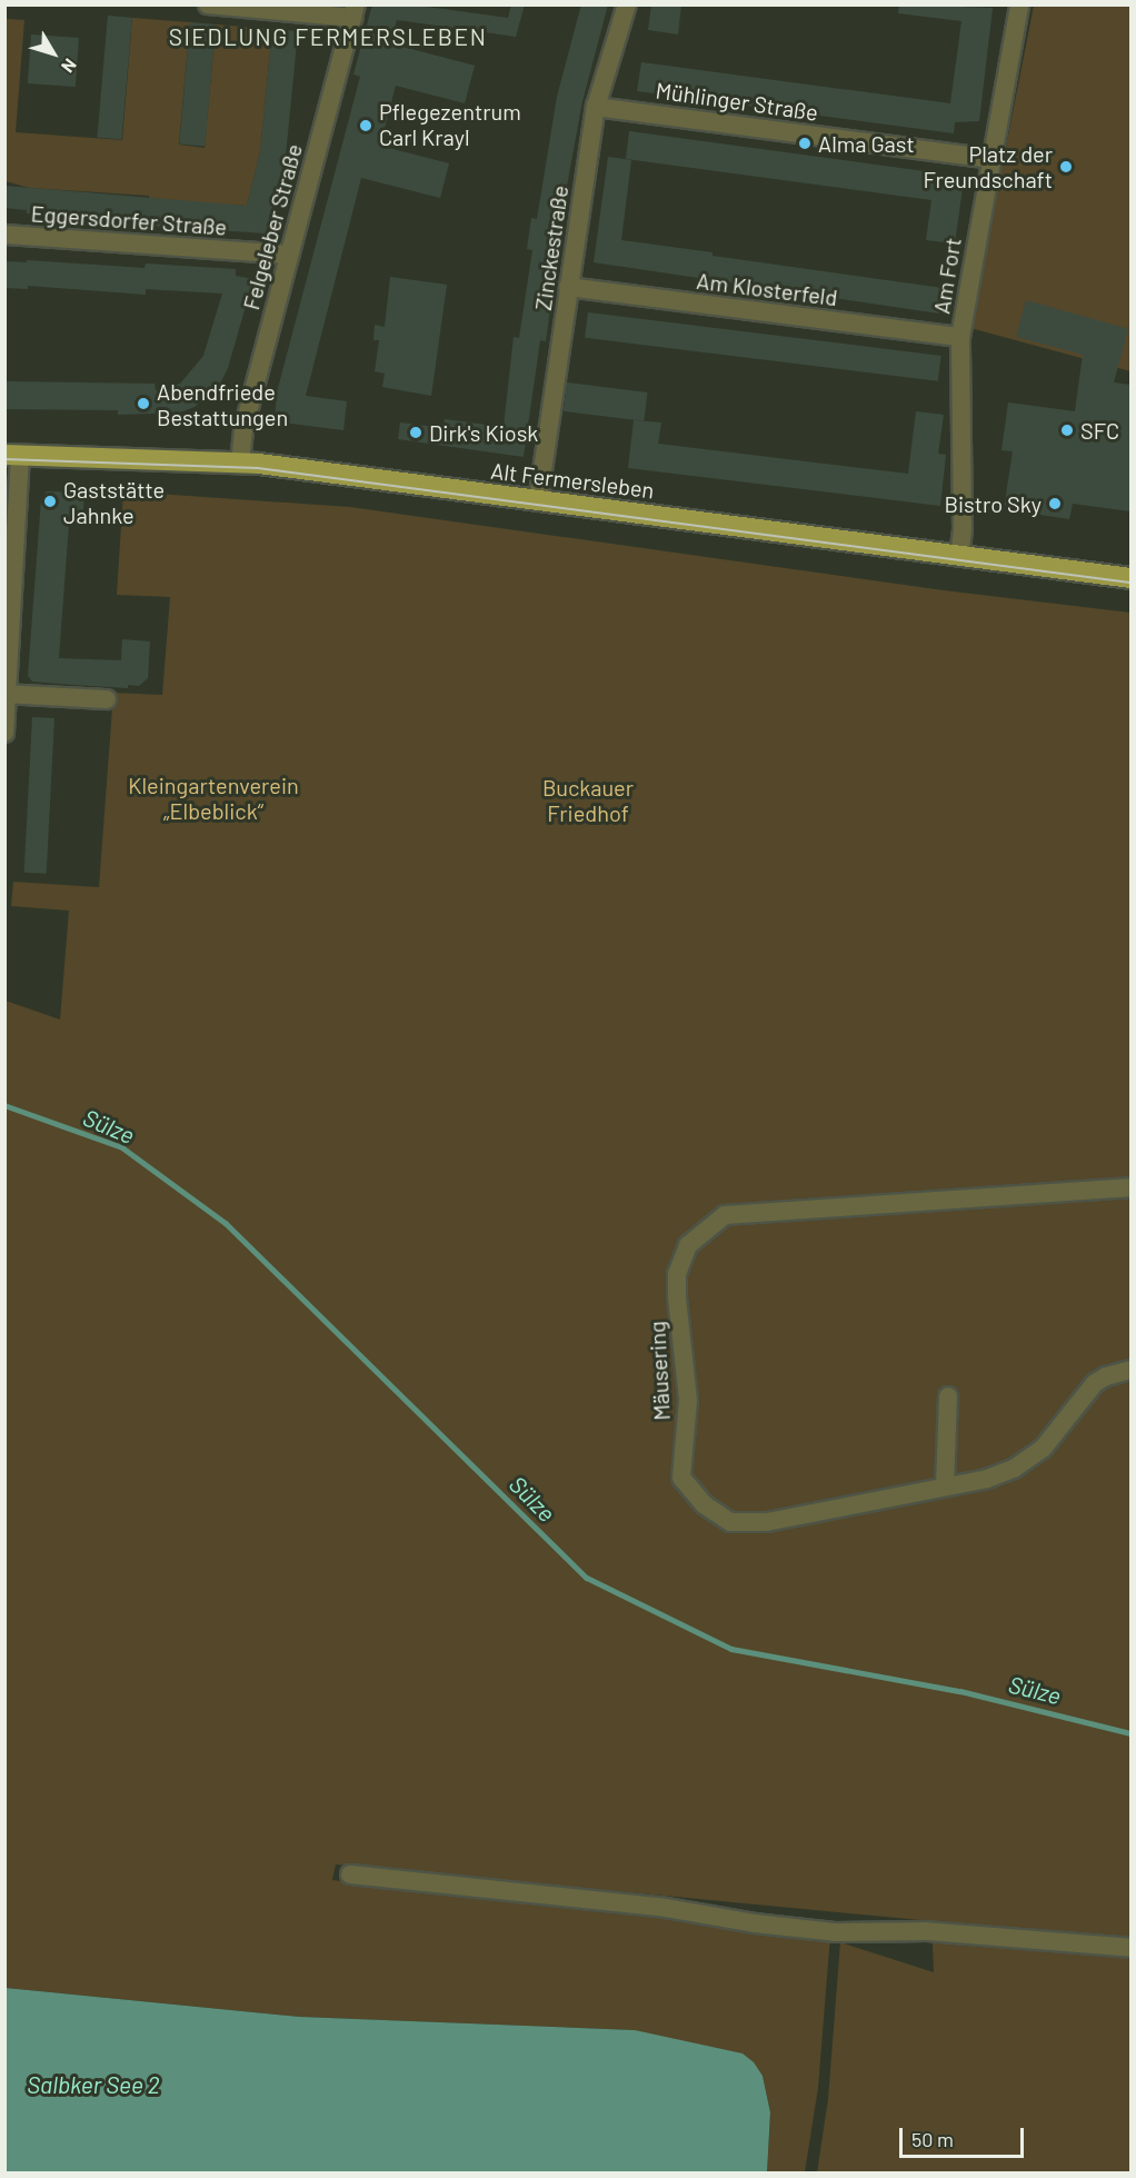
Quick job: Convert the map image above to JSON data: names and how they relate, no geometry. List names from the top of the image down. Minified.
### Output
{"streets":{"main road":["Alt Fermersleben"],"street":["Mühlinger Straße","Eggersdorfer Straße","Felgeleber Straße","Zinckestraße","Am Fort","Am Klosterfeld","Mäusering"]},"crossings":[["Mühlinger Straße","Zinckestraße"],["Mühlinger Straße","Am Fort"],["Eggersdorfer Straße","Felgeleber Straße"],["Felgeleber Straße","Alt Fermersleben"],["Zinckestraße","Am Klosterfeld"],["Zinckestraße","Alt Fermersleben"],["Am Fort","Am Klosterfeld"],["Am Fort","Alt Fermersleben"]],"districts":["SIEDLUNG FERMERSLEBEN"],"water":["Sülze","Salbker See 2"],"parks":["Kleingartenverein „Elbeblick“","Buckauer Friedhof"],"places":["Pflegezentrum Carl Krayl","Alma Gast","Platz der Freundschaft","Abendfriede Bestattungen","SFC","Dirk's Kiosk","Gaststätte Jahnke","Bistro Sky"],"scale_bar":"50 m","north":"bottom right"}
